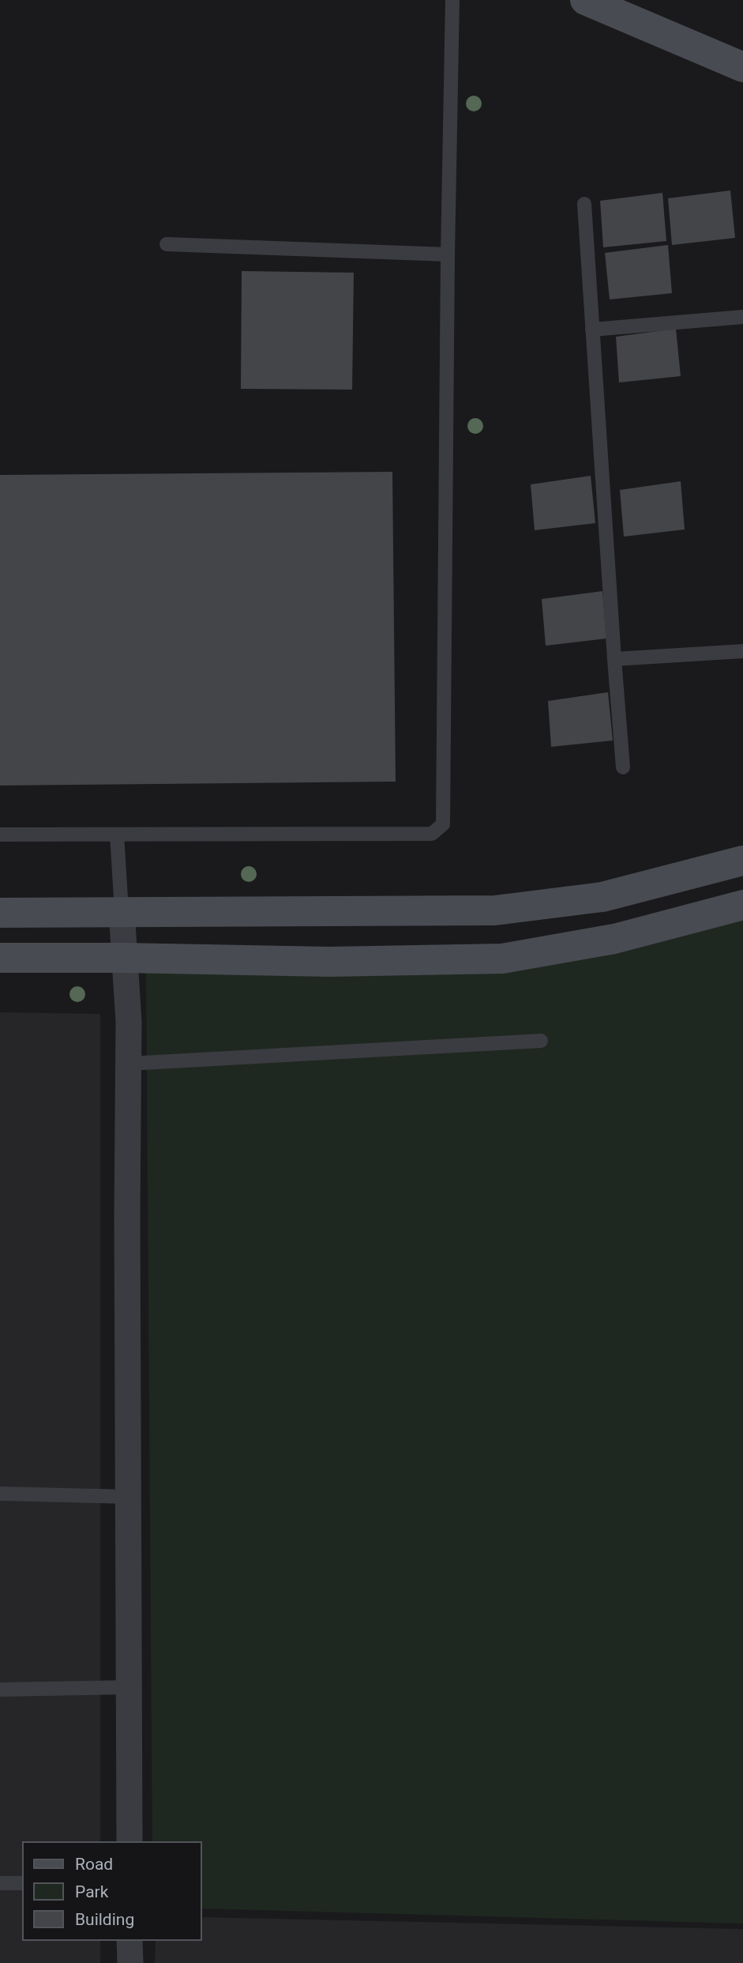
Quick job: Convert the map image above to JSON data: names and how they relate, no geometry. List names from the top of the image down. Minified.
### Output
{"legend":["Road","Park","Building"]}
